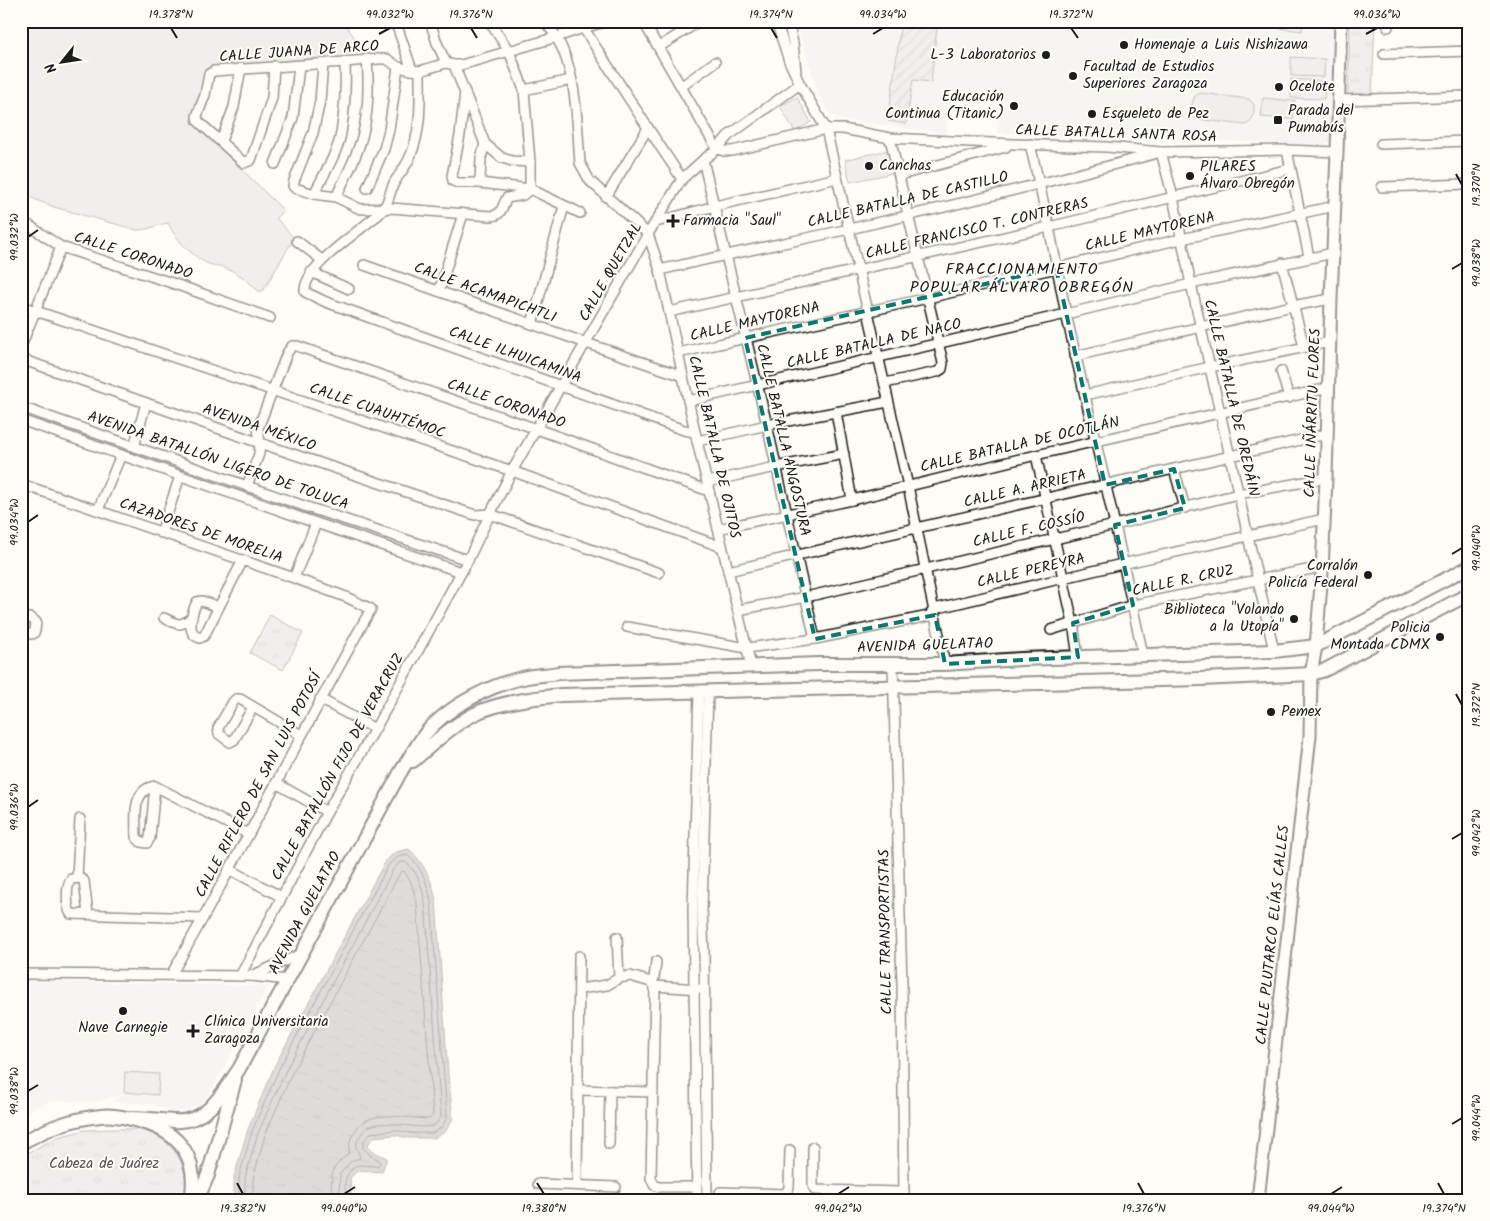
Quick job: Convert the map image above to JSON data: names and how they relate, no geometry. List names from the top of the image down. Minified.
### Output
{"streets":{"main road":["AVENIDA GUELATAO"],"street":["CALLE JUANA DE ARCO","CALLE BATALLA SANTA ROSA","CALLE BATALLA DE CASTILLO","CALLE FRANCISCO T. CONTRERAS","CALLE MAYTORENA","CALLE CORONADO","CALLE QUETZAL","CALLE ACAMAPICHTLI","CALLE BATALLA DE NACO","CALLE ILHUICAMINA","CALLE BATALLA DE OREDÁIN","CALLE CUAUHTÉMOC","CALLE IÑÁRRITU FLORES","AVENIDA MÉXICO","CALLE BATALLA ANGOSTURA","CALLE BATALLA DE OCOTLÁN","CALLE BATALLA DE OJITOS","AVENIDA BATALLÓN LIGERO DE TOLUCA","CALLE A. ARRIETA","CALLE F. COSSÍO","CAZADORES DE MORELIA","CALLE PEREYRA","CALLE R. CRUZ","CALLE BATALLÓN FIJO DE VERACRUZ","CALLE RIFLERO DE SAN LUIS POTOSÍ","CALLE TRANSPORTISTAS","CALLE PLUTARCO ELÍAS CALLES"]},"crossings":[["CALLE BATALLA SANTA ROSA","CALLE BATALLA DE CASTILLO"],["CALLE BATALLA SANTA ROSA","CALLE QUETZAL"],["CALLE BATALLA SANTA ROSA","CALLE BATALLA DE OREDÁIN"],["CALLE BATALLA SANTA ROSA","CALLE IÑÁRRITU FLORES"],["CALLE BATALLA DE CASTILLO","CALLE BATALLA DE OREDÁIN"],["CALLE BATALLA DE CASTILLO","CALLE BATALLA ANGOSTURA"],["CALLE BATALLA DE CASTILLO","CALLE BATALLA DE OJITOS"],["CALLE FRANCISCO T. CONTRERAS","CALLE BATALLA DE OREDÁIN"],["CALLE FRANCISCO T. CONTRERAS","CALLE BATALLA ANGOSTURA"],["CALLE FRANCISCO T. CONTRERAS","CALLE BATALLA DE OJITOS"],["CALLE MAYTORENA","CALLE BATALLA DE OREDÁIN"],["CALLE MAYTORENA","CALLE IÑÁRRITU FLORES"],["CALLE MAYTORENA","CALLE BATALLA ANGOSTURA"],["CALLE MAYTORENA","CALLE BATALLA DE OJITOS"],["CALLE CORONADO","CALLE QUETZAL"],["CALLE CORONADO","CALLE CUAUHTÉMOC"],["CALLE CORONADO","CALLE BATALLA DE OJITOS"],["CALLE QUETZAL","CALLE ACAMAPICHTLI"],["CALLE QUETZAL","CALLE ILHUICAMINA"],["CALLE QUETZAL","CALLE CUAUHTÉMOC"],["CALLE QUETZAL","AVENIDA MÉXICO"],["CALLE QUETZAL","CALLE BATALLA ANGOSTURA"],["CALLE QUETZAL","CALLE BATALLA DE OJITOS"],["CALLE QUETZAL","AVENIDA BATALLÓN LIGERO DE TOLUCA"],["CALLE QUETZAL","CALLE BATALLÓN FIJO DE VERACRUZ"],["CALLE ACAMAPICHTLI","CALLE BATALLA DE OJITOS"],["CALLE BATALLA DE NACO","CALLE BATALLA DE OREDÁIN"],["CALLE BATALLA DE NACO","CALLE IÑÁRRITU FLORES"],["CALLE BATALLA DE NACO","CALLE BATALLA ANGOSTURA"],["CALLE BATALLA DE NACO","CALLE BATALLA DE OJITOS"],["CALLE ILHUICAMINA","CALLE BATALLA DE OJITOS"],["CALLE BATALLA DE OREDÁIN","CALLE BATALLA DE OCOTLÁN"],["CALLE BATALLA DE OREDÁIN","CALLE A. ARRIETA"],["CALLE BATALLA DE OREDÁIN","CALLE F. COSSÍO"],["CALLE BATALLA DE OREDÁIN","CALLE PEREYRA"],["CALLE BATALLA DE OREDÁIN","CALLE R. CRUZ"],["CALLE BATALLA DE OREDÁIN","AVENIDA GUELATAO"],["CALLE CUAUHTÉMOC","CALLE BATALLA DE OJITOS"],["CALLE IÑÁRRITU FLORES","CALLE BATALLA DE OCOTLÁN"],["CALLE IÑÁRRITU FLORES","CALLE A. ARRIETA"],["CALLE IÑÁRRITU FLORES","CALLE F. COSSÍO"],["CALLE IÑÁRRITU FLORES","CALLE PEREYRA"],["CALLE IÑÁRRITU FLORES","CALLE R. CRUZ"],["CALLE IÑÁRRITU FLORES","AVENIDA GUELATAO"],["CALLE IÑÁRRITU FLORES","CALLE PLUTARCO ELÍAS CALLES"],["CALLE BATALLA ANGOSTURA","CALLE BATALLA DE OCOTLÁN"],["CALLE BATALLA ANGOSTURA","CALLE A. ARRIETA"],["CALLE BATALLA ANGOSTURA","CALLE F. COSSÍO"],["CALLE BATALLA ANGOSTURA","CALLE PEREYRA"],["CALLE BATALLA DE OCOTLÁN","CALLE BATALLA DE OJITOS"],["CALLE BATALLA DE OJITOS","CALLE A. ARRIETA"],["CALLE BATALLA DE OJITOS","CALLE F. COSSÍO"],["CALLE BATALLA DE OJITOS","CALLE PEREYRA"],["CALLE BATALLA DE OJITOS","AVENIDA GUELATAO"],["AVENIDA BATALLÓN LIGERO DE TOLUCA","CALLE BATALLÓN FIJO DE VERACRUZ"],["CAZADORES DE MORELIA","CALLE RIFLERO DE SAN LUIS POTOSÍ"],["AVENIDA GUELATAO","CALLE TRANSPORTISTAS"],["AVENIDA GUELATAO","CALLE PLUTARCO ELÍAS CALLES"]],"districts":["FRACCIONAMIENTO POPULAR ÁLVARO OBREGÓN"],"parks":["Cabeza de Juárez"],"places":{"other":["Homenaje a Luis Nishizawa","L-3 Laboratorios","Facultad de Estudios Superiores Zaragoza","Ocelote","Educación Continua (Titanic)","Esqueleto de Pez","Canchas","PILARES Álvaro Obregón","Corralón Policía Federal","Biblioteca \"Volando a la Utopía\"","Policia Montada CDMX","Pemex","Nave Carnegie"],"transit":["Parada del Pumabús"],"health":["Farmacia \"Saul\"","Clínica Universitaria Zaragoza"]},"north":"bottom left","coordinates":["19.378°N","99.032°W","19.376°N","19.374°N","99.034°W","19.372°N","99.036°W","19.370°N","99.038°W","99.040°W","99.042°W","99.044°W","19.382°N","19.380°N"]}
